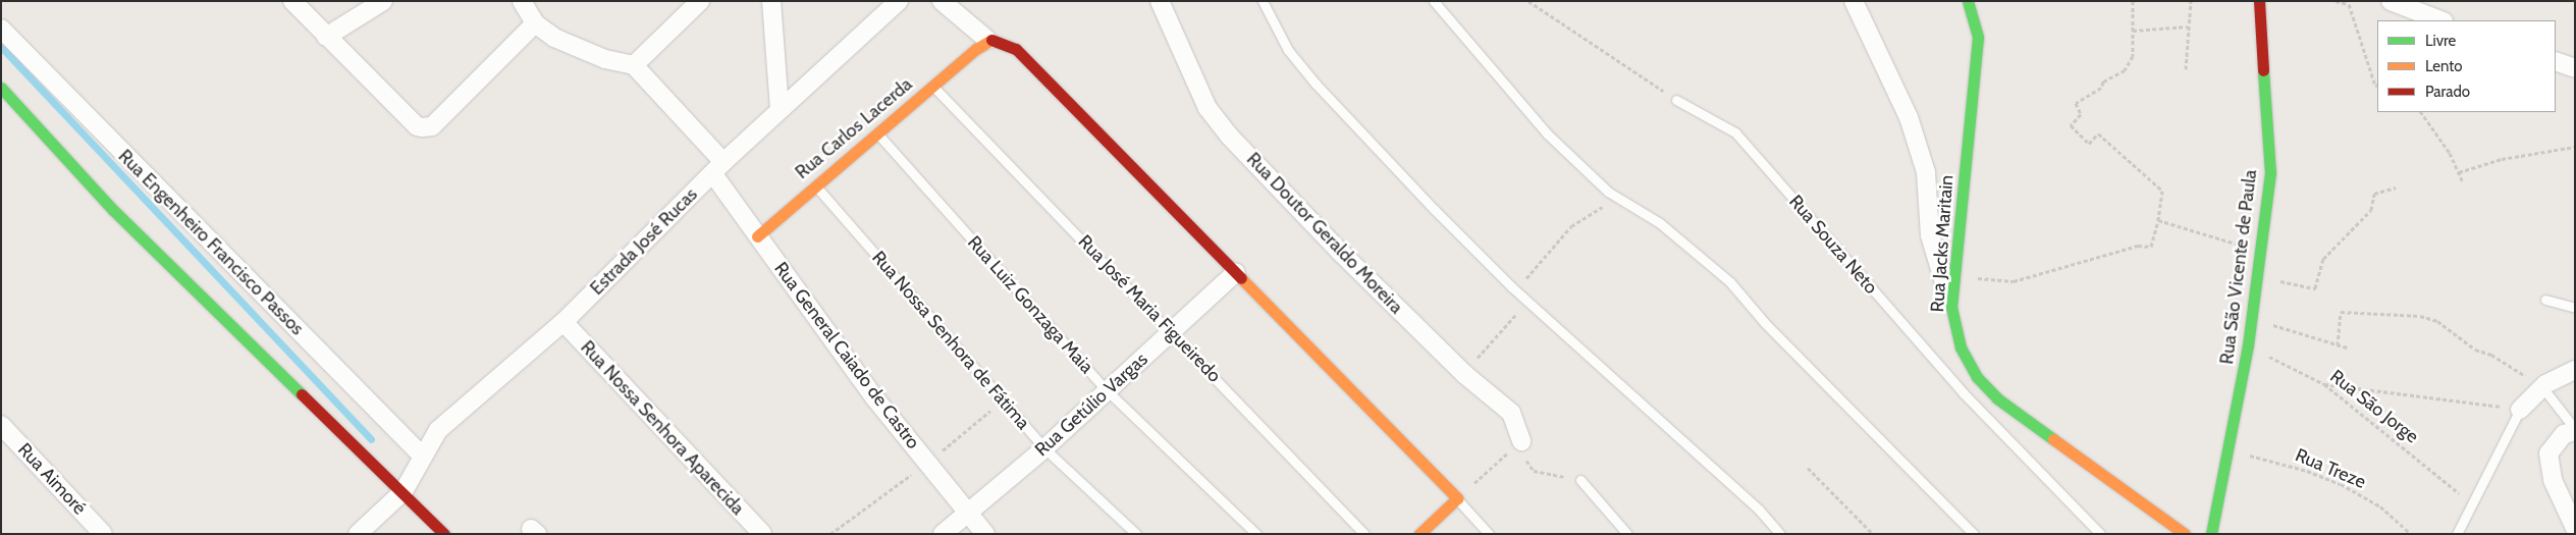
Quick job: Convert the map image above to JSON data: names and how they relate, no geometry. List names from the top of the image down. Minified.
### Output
{"streets":{"street":["Rua Carlos Lacerda","Rua Doutor Geraldo Moreira","Estrada José Rucas","Rua Engenheiro Francisco Passos","Rua Jacks Maritain","Rua São Vicente de Paula","Rua General Caiado de Castro","Rua Getúlio Vargas","Rua Nossa Senhora Aparecida","Rua Aimoré"],"lane":["Rua Souza Neto","Rua Luiz Gonzaga Maia","Rua José Maria Figueiredo","Rua Nossa Senhora de Fátima"],"path":["Rua São Jorge","Rua Treze"]},"crossings":[["Rua Carlos Lacerda","Rua Luiz Gonzaga Maia"],["Rua Carlos Lacerda","Rua José Maria Figueiredo"],["Rua Carlos Lacerda","Rua Nossa Senhora de Fátima"],["Rua Carlos Lacerda","Rua General Caiado de Castro"],["Estrada José Rucas","Rua Engenheiro Francisco Passos"],["Estrada José Rucas","Rua General Caiado de Castro"],["Estrada José Rucas","Rua Nossa Senhora Aparecida"],["Rua São Vicente de Paula","Rua São Jorge"],["Rua São Vicente de Paula","Rua Treze"],["Rua Luiz Gonzaga Maia","Rua Getúlio Vargas"],["Rua José Maria Figueiredo","Rua Getúlio Vargas"],["Rua Nossa Senhora de Fátima","Rua Getúlio Vargas"],["Rua General Caiado de Castro","Rua Getúlio Vargas"]],"legend":["Livre","Lento","Parado"]}
